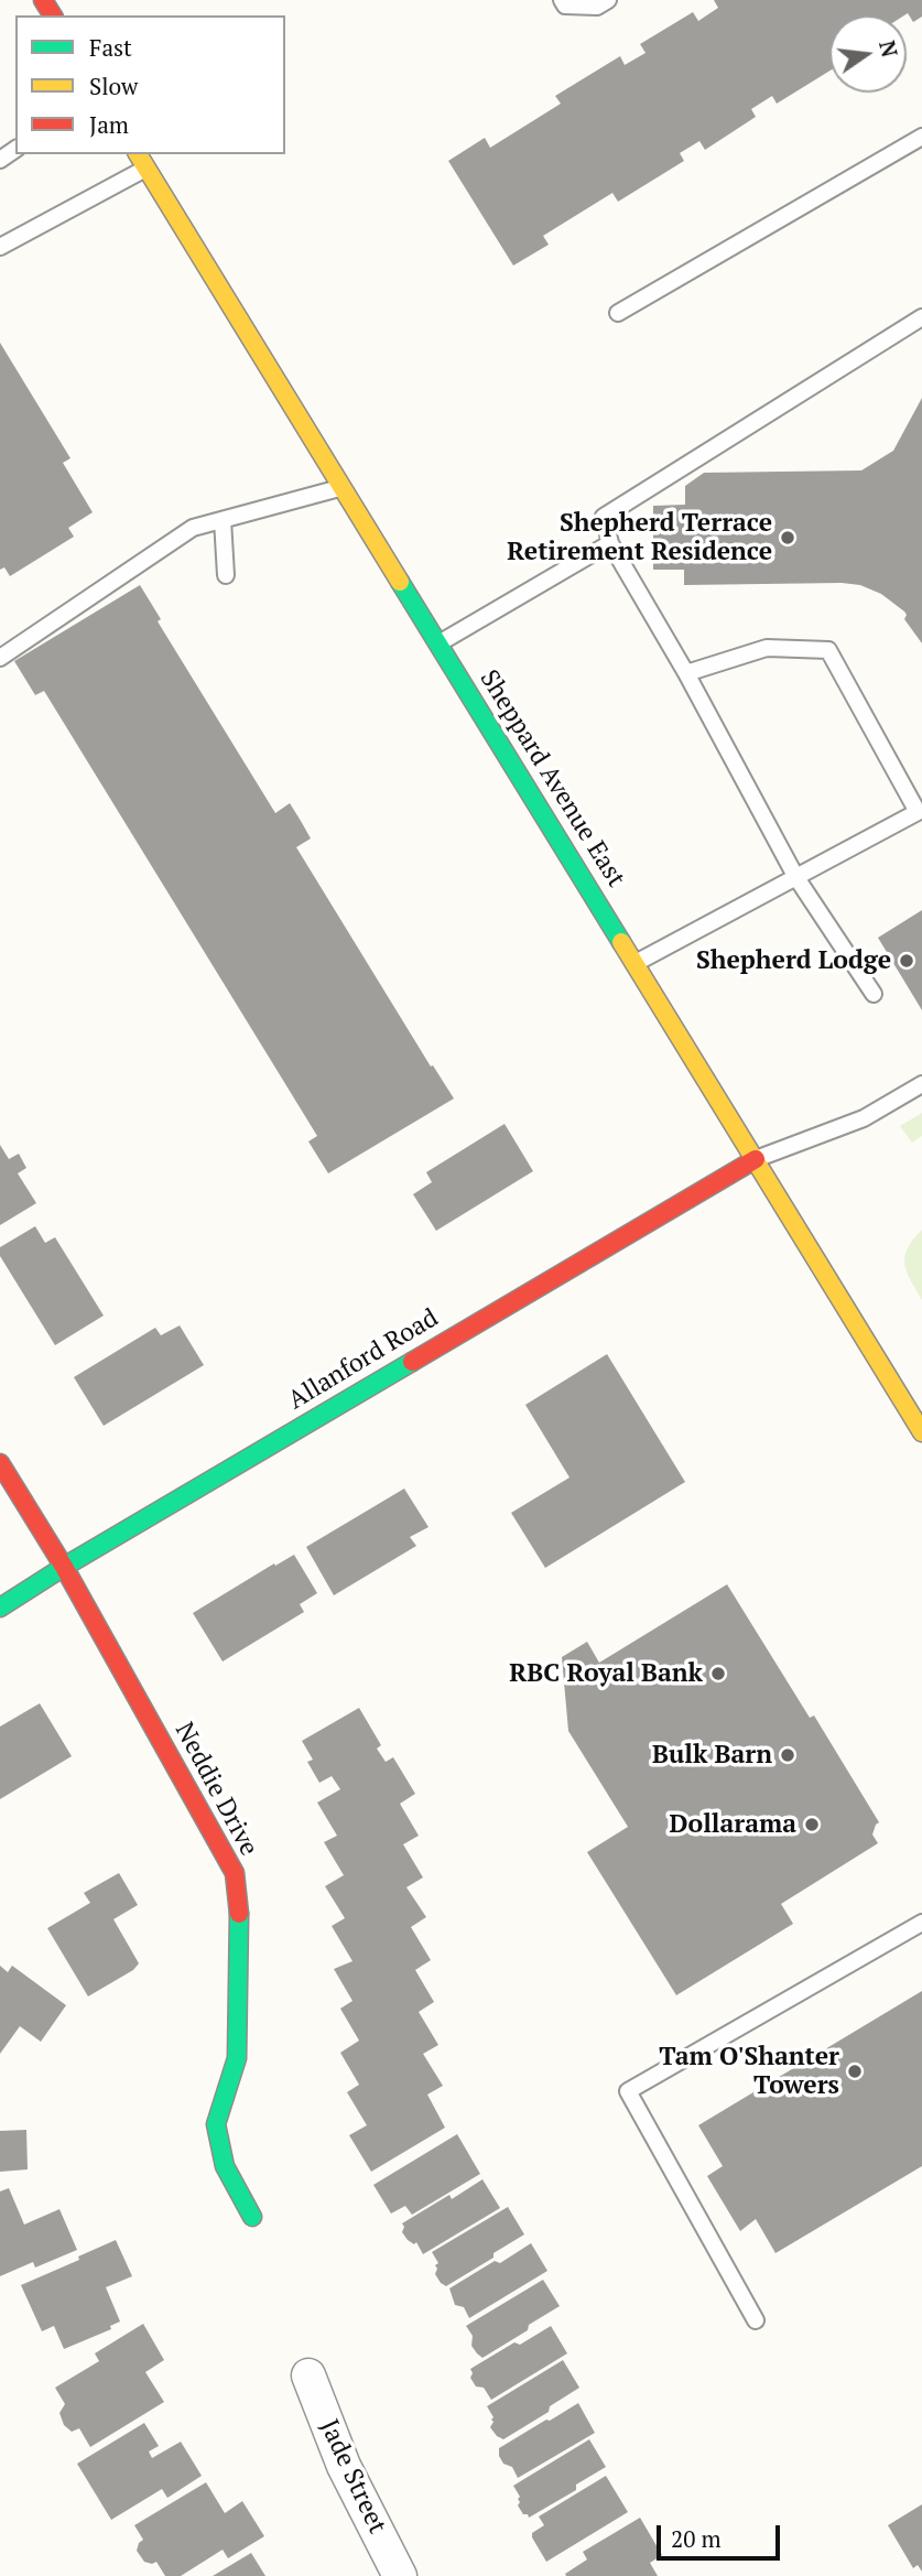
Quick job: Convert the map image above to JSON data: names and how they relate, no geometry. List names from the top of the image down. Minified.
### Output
{"streets":{"street":["Sheppard Avenue East","Allanford Road","Neddie Drive","Jade Street"]},"crossings":[["Sheppard Avenue East","Allanford Road"],["Allanford Road","Neddie Drive"]],"places":["Shepherd Terrace Retirement Residence","Shepherd Lodge","RBC Royal Bank","Bulk Barn","Dollarama","Tam O'Shanter Towers"],"legend":["Fast","Slow","Jam"],"scale_bar":"20 m","north":"right"}
